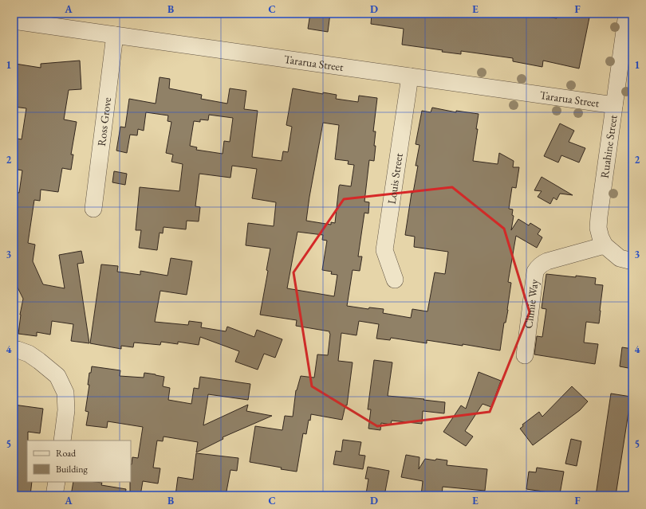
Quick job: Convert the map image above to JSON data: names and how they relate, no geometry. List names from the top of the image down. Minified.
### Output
{"streets":{"street":["Tararua Street","Ross Grove","Ruahine Street","Louis Street","Climie Way"]},"crossings":[["Tararua Street","Ross Grove"],["Tararua Street","Ruahine Street"],["Tararua Street","Louis Street"],["Ruahine Street","Climie Way"]],"legend":["Road","Building"],"grid":{"columns":["A","B","C","D","E","F"],"rows":["1","2","3","4","5"]}}
